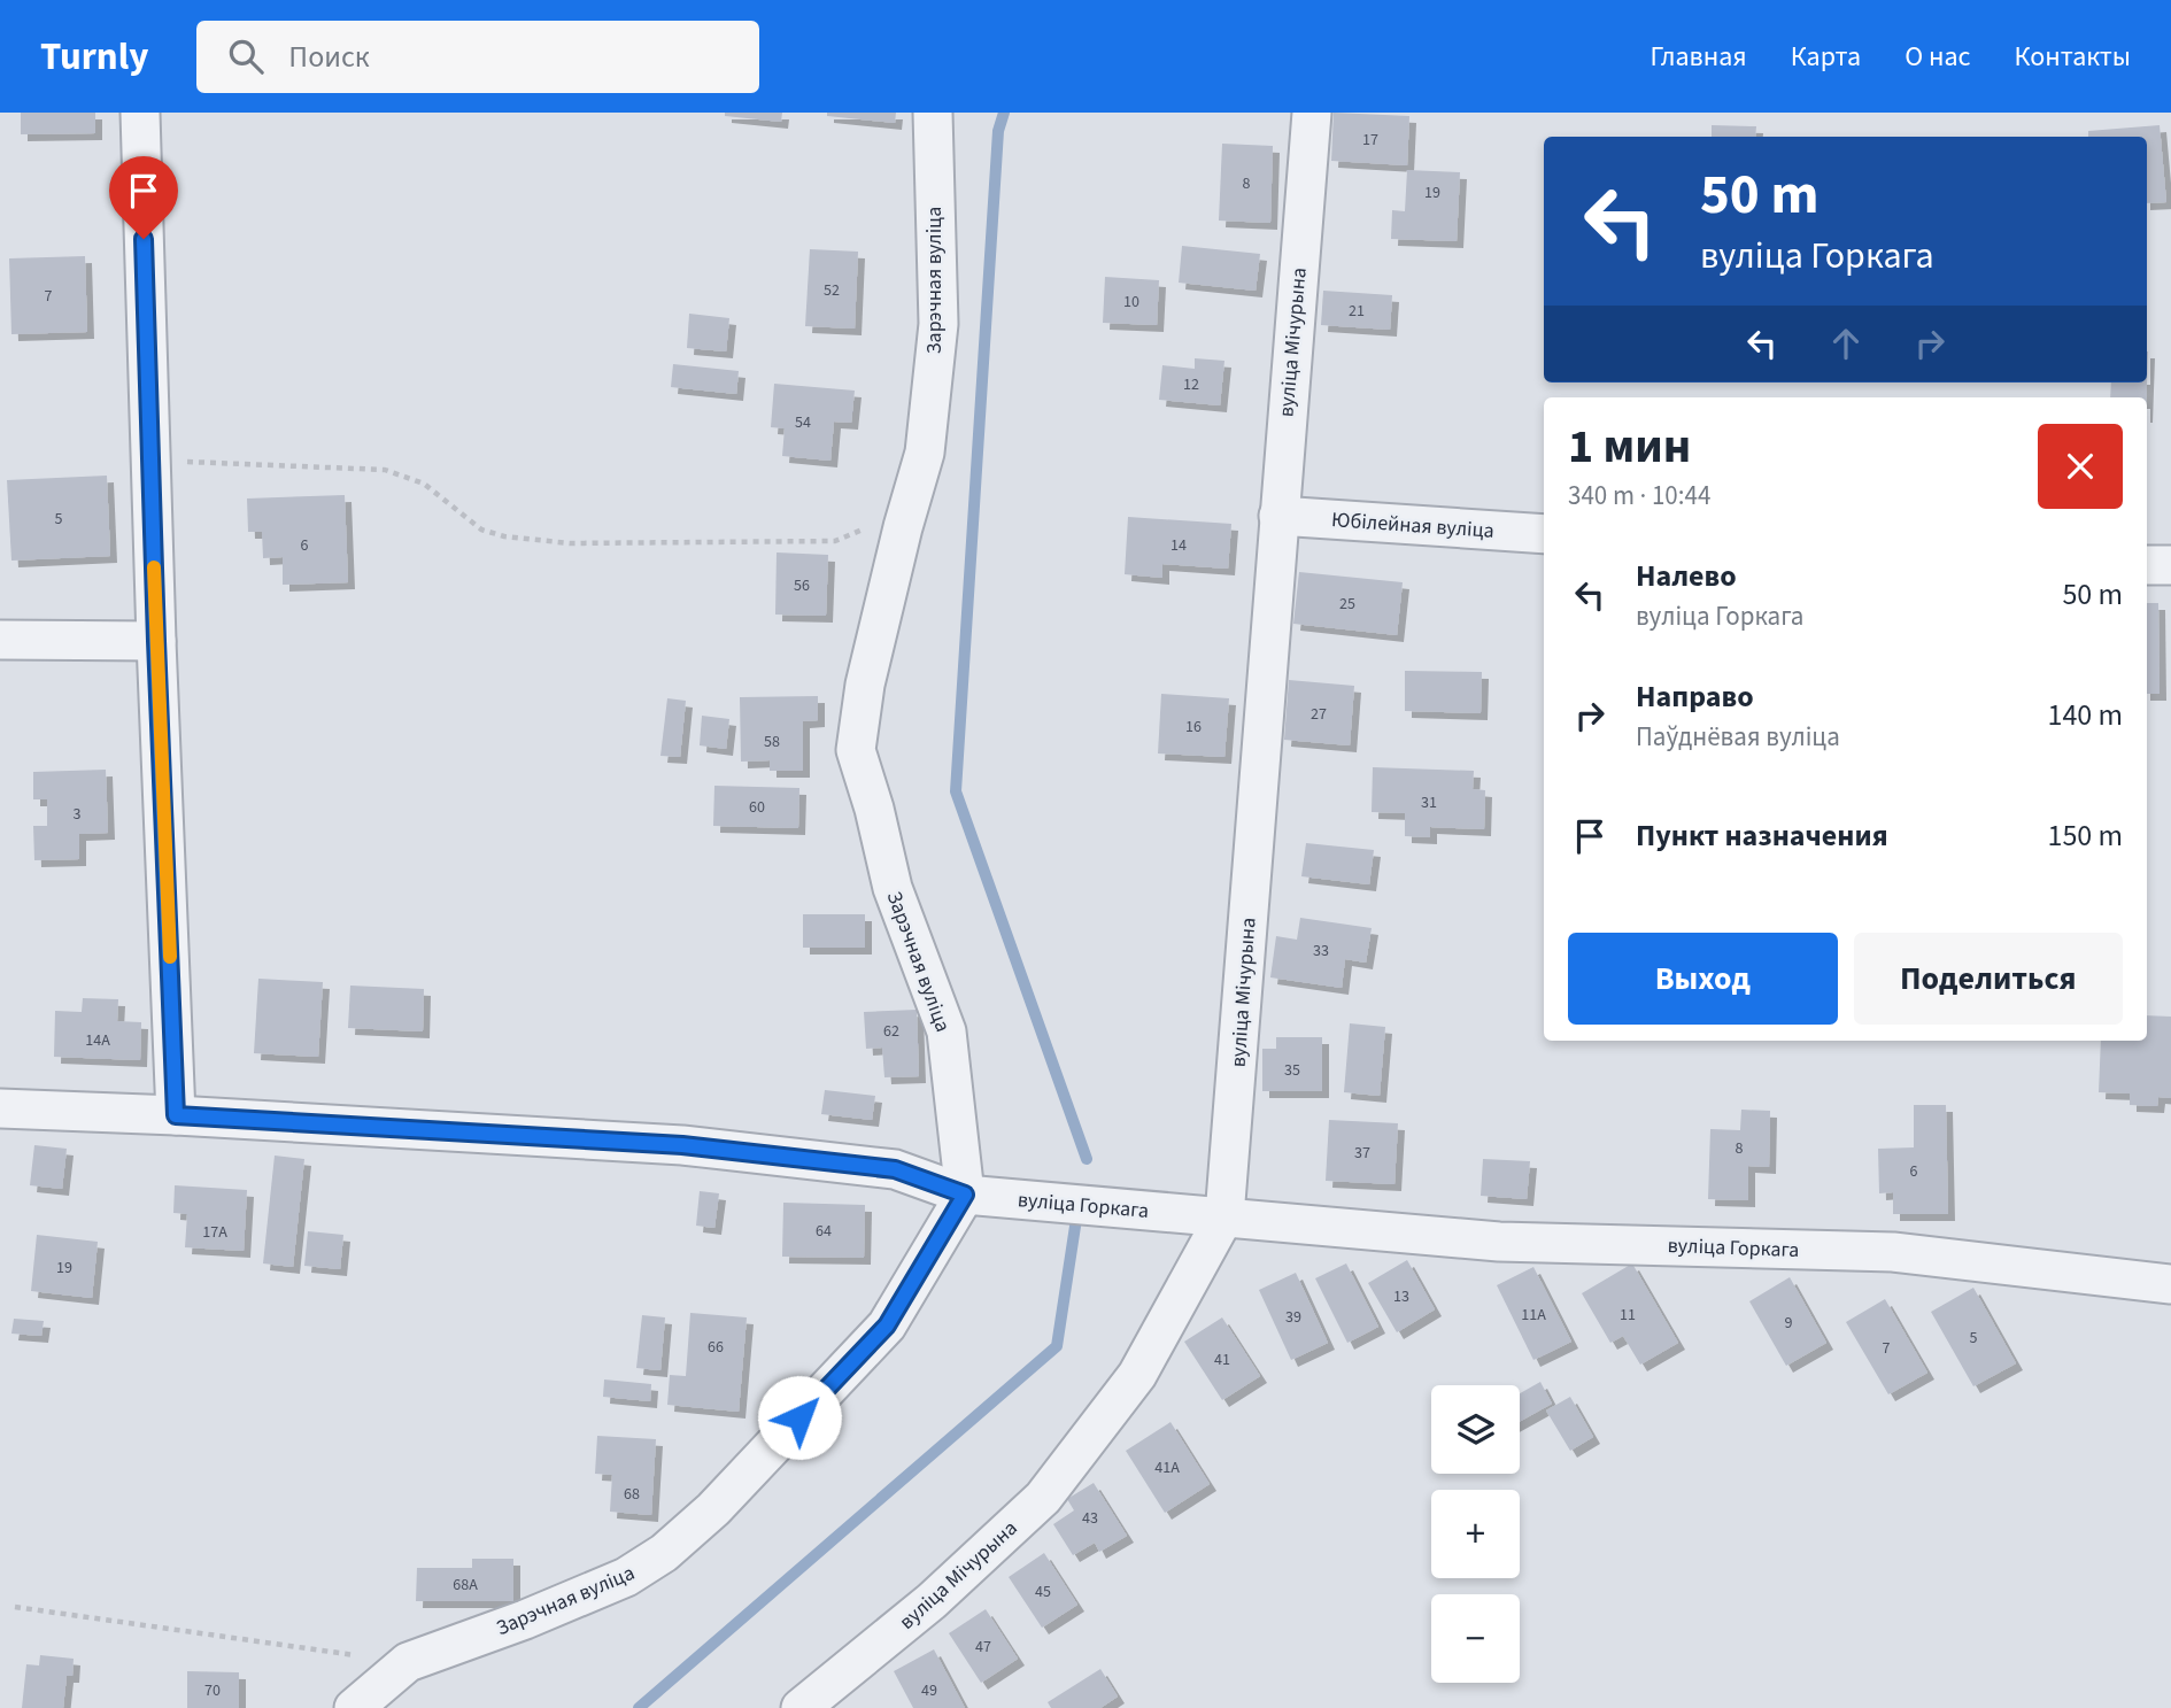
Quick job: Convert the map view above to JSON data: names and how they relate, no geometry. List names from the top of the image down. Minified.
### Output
{"streets":{"street":["Зарэчная вуліца","вуліца Мічурына","Юбілейная вуліца","вуліца Горкага"]},"crossings":[["Зарэчная вуліца","вуліца Горкага"],["вуліца Мічурына","Юбілейная вуліца"],["вуліца Мічурына","вуліца Горкага"]],"house_numbers":["17","8","19","52","7","10","21","12","54","5","6","14","56","25","27","16","58","31","60","3","33","62","14А","35","8","37","6","64","17А","19","13","11А","11","39","9","5","66","7","41","41А","68","43","68А","45","47","70","49"],"page":{"header":"Turnly","search":"Поиск","nav":["Главная","Карта","О нас","Контакты"],"turn":["50 m","вуліца Горкага"],"heading":["1 мин","340 m · 10:44"],"list":[{"name":"Налево","note":"вуліца Горкага","value":"50 m"},{"name":"Направо","note":"Паўднёвая вуліца","value":"140 m"},{"name":"Пункт назначения","value":"150 m"}],"buttons":["Выход","Поделиться"],"map_buttons":["+","−"]}}
